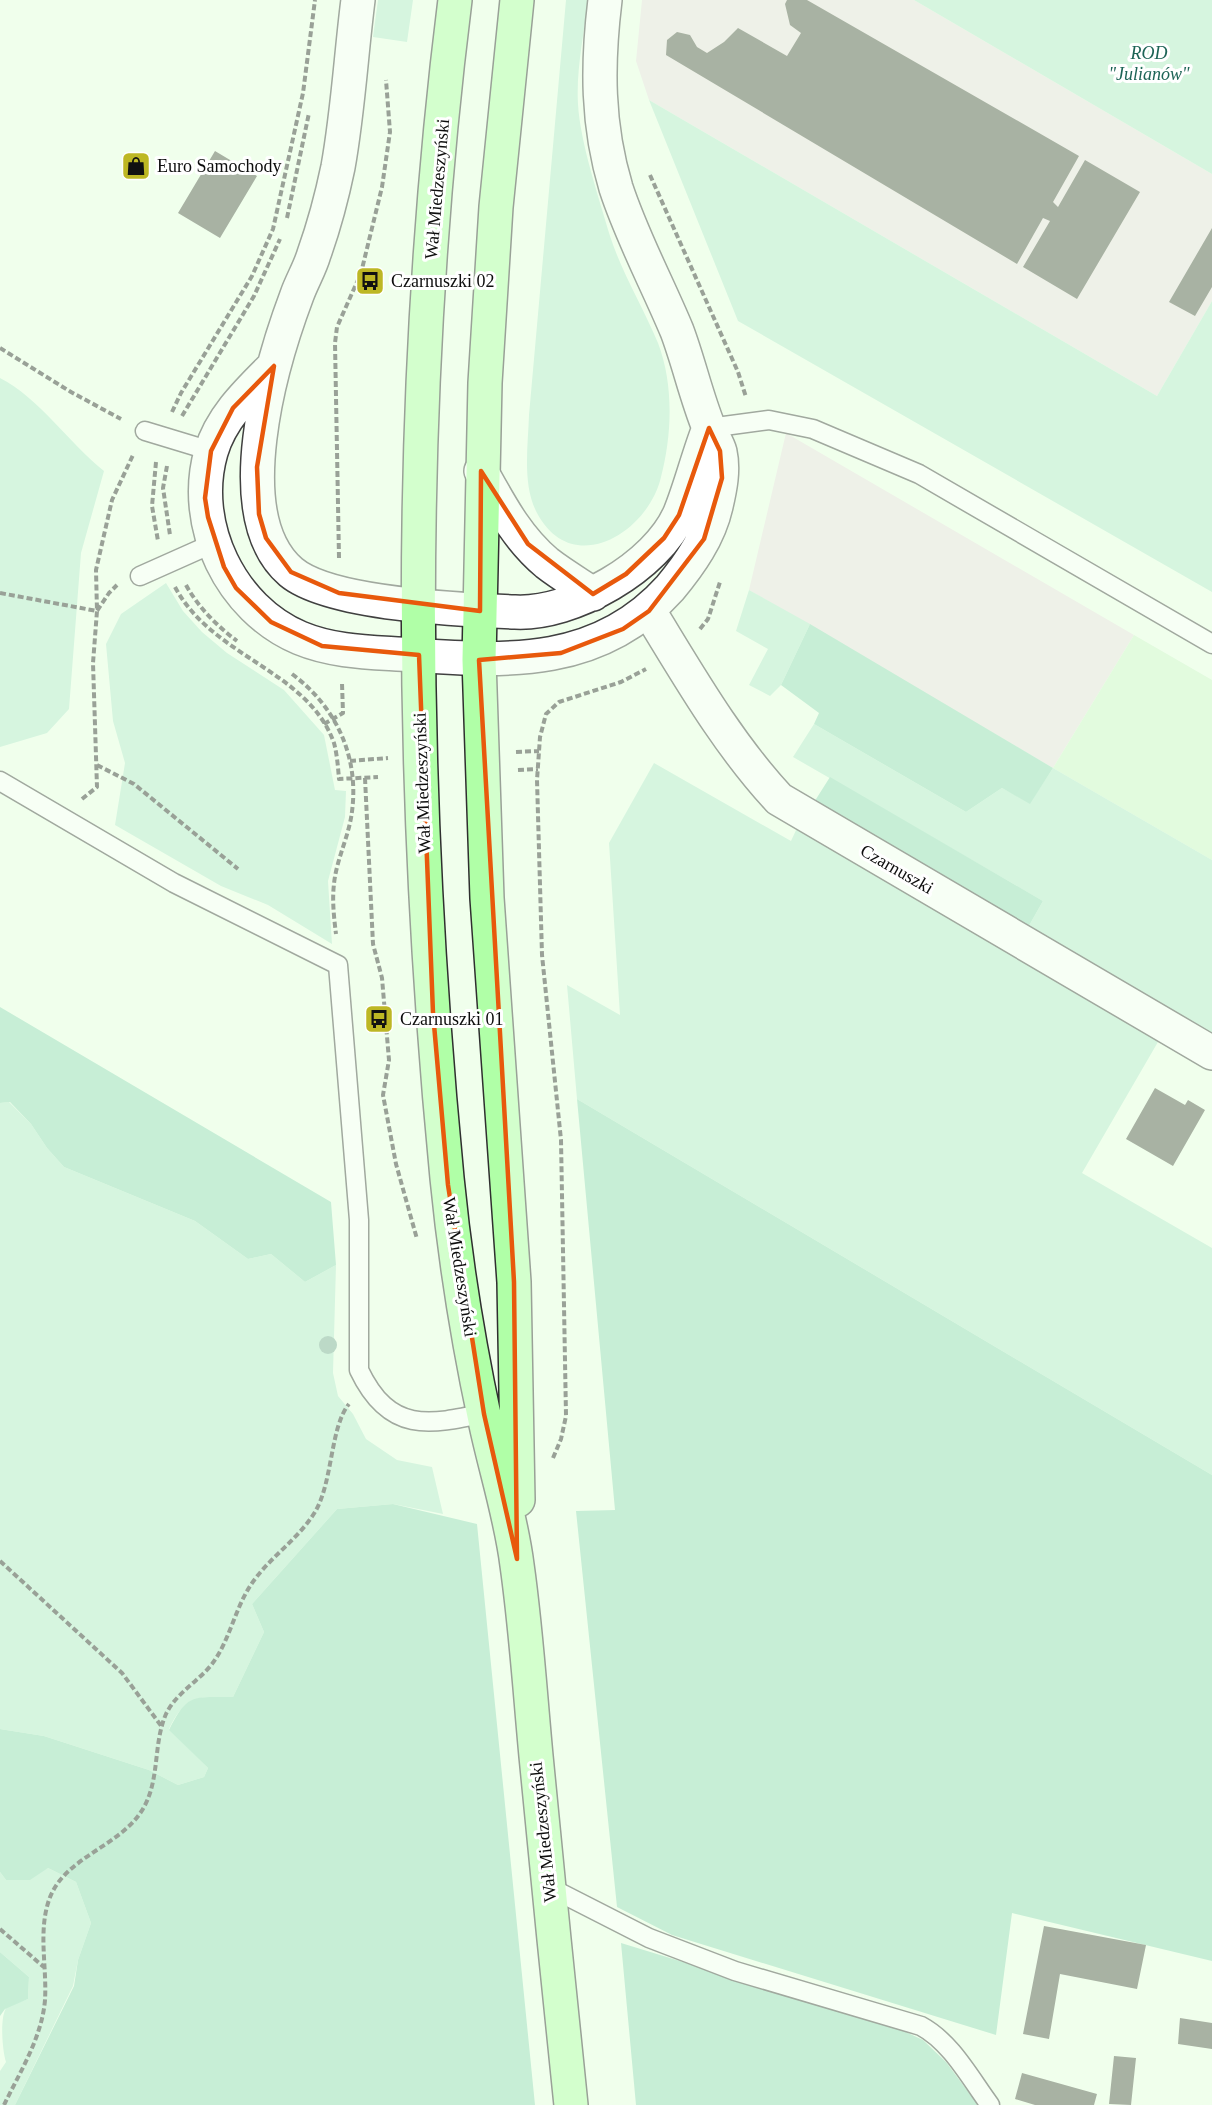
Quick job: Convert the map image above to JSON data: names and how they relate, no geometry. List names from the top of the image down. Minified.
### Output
{"streets":{"main road":["Wał Miedzeszyński"],"street":["Czarnuszki"]},"parks":["ROD \"Julianów\""],"places":{"shop":["Euro Samochody"],"bus stop":["Czarnuszki 02","Czarnuszki 01"]}}
